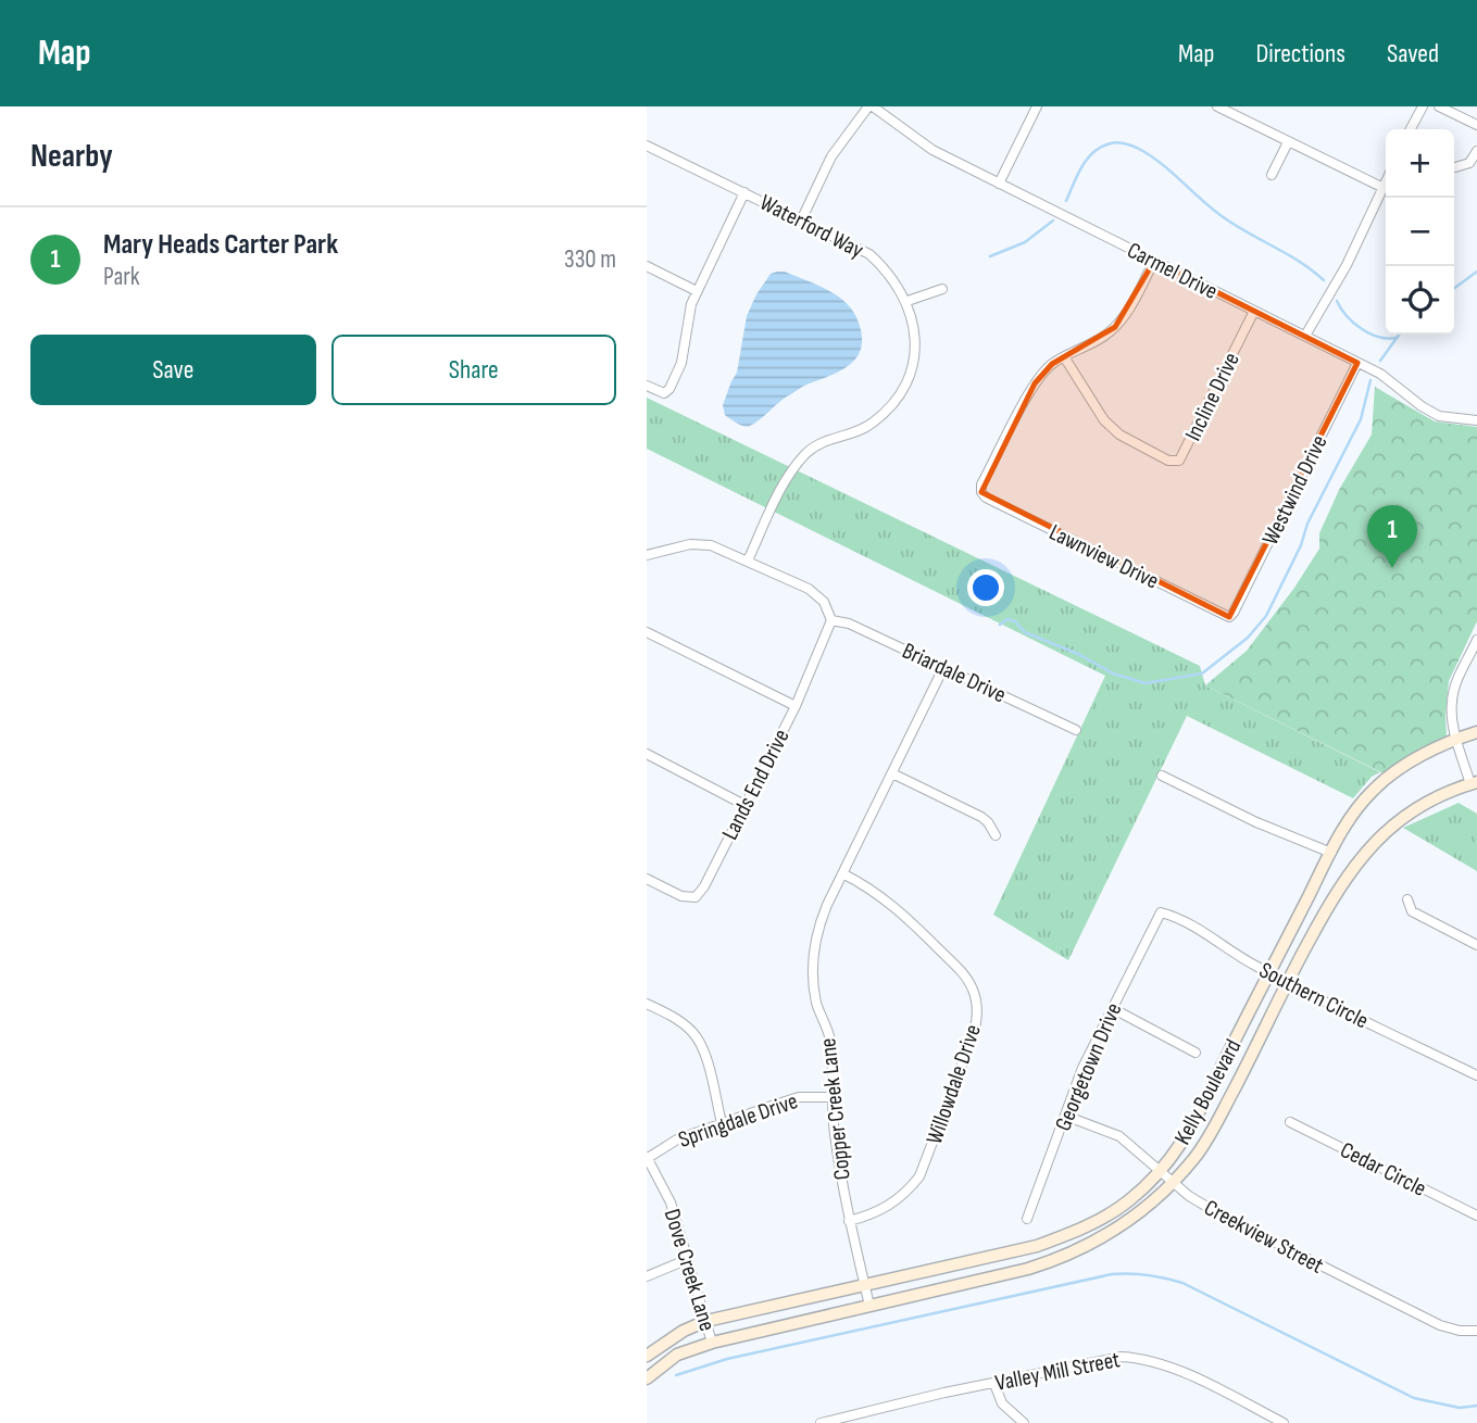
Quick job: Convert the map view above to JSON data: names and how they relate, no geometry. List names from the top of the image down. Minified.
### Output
{"streets":{"main road":["Kelly Boulevard"],"street":["Waterford Way","Carmel Drive","Incline Drive","Westwind Drive","Lawnview Drive","Briardale Drive","Lands End Drive","Southern Circle","Georgetown Drive","Willowdale Drive","Copper Creek Lane","Springdale Drive","Cedar Circle","Creekview Street","Dove Creek Lane","Valley Mill Street"]},"crossings":[["Carmel Drive","Incline Drive"],["Carmel Drive","Westwind Drive"],["Incline Drive","Lawnview Drive"],["Westwind Drive","Lawnview Drive"],["Briardale Drive","Lands End Drive"],["Briardale Drive","Copper Creek Lane"],["Southern Circle","Georgetown Drive"],["Southern Circle","Kelly Boulevard"],["Georgetown Drive","Creekview Street"],["Willowdale Drive","Copper Creek Lane"],["Kelly Boulevard","Copper Creek Lane"],["Kelly Boulevard","Creekview Street"],["Kelly Boulevard","Dove Creek Lane"],["Copper Creek Lane","Springdale Drive"],["Springdale Drive","Dove Creek Lane"]],"page":{"header":"Map","nav":["Map","Directions","Saved"],"heading":"Nearby","map_buttons":["+","−"],"list":[{"mark":"1","name":"Mary Heads Carter Park","note":"Park","value":"330 m"}],"buttons":["Save","Share"],"pins":"1"}}
